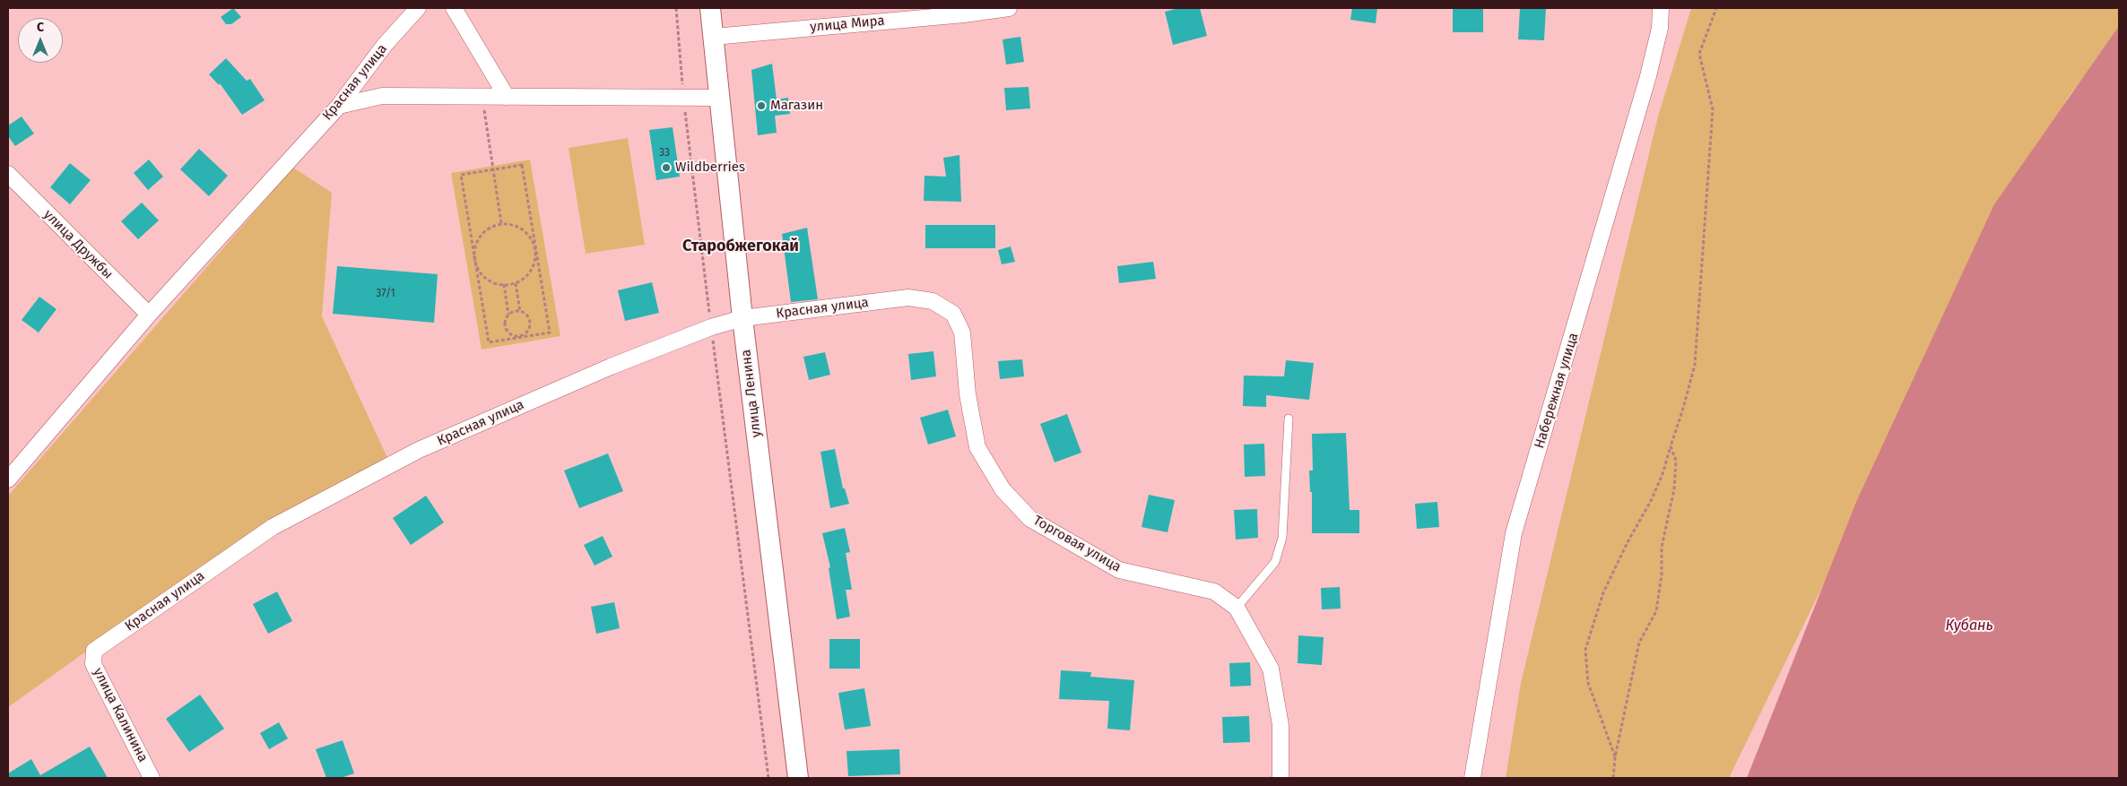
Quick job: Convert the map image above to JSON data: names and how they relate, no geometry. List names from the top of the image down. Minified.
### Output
{"streets":{"street":["улица Мира","Красная улица","улица Дружбы","Набережная улица","улица Ленина","Торговая улица","улица Калинина"]},"crossings":[["улица Мира","улица Ленина"],["Красная улица","улица Дружбы"],["Красная улица","улица Ленина"],["Красная улица","Торговая улица"],["Красная улица","улица Калинина"]],"districts":["Старобжегокай"],"water":["Кубань"],"places":["Магазин","Wildberries"],"house_numbers":["33","37/1"],"north":"top"}
